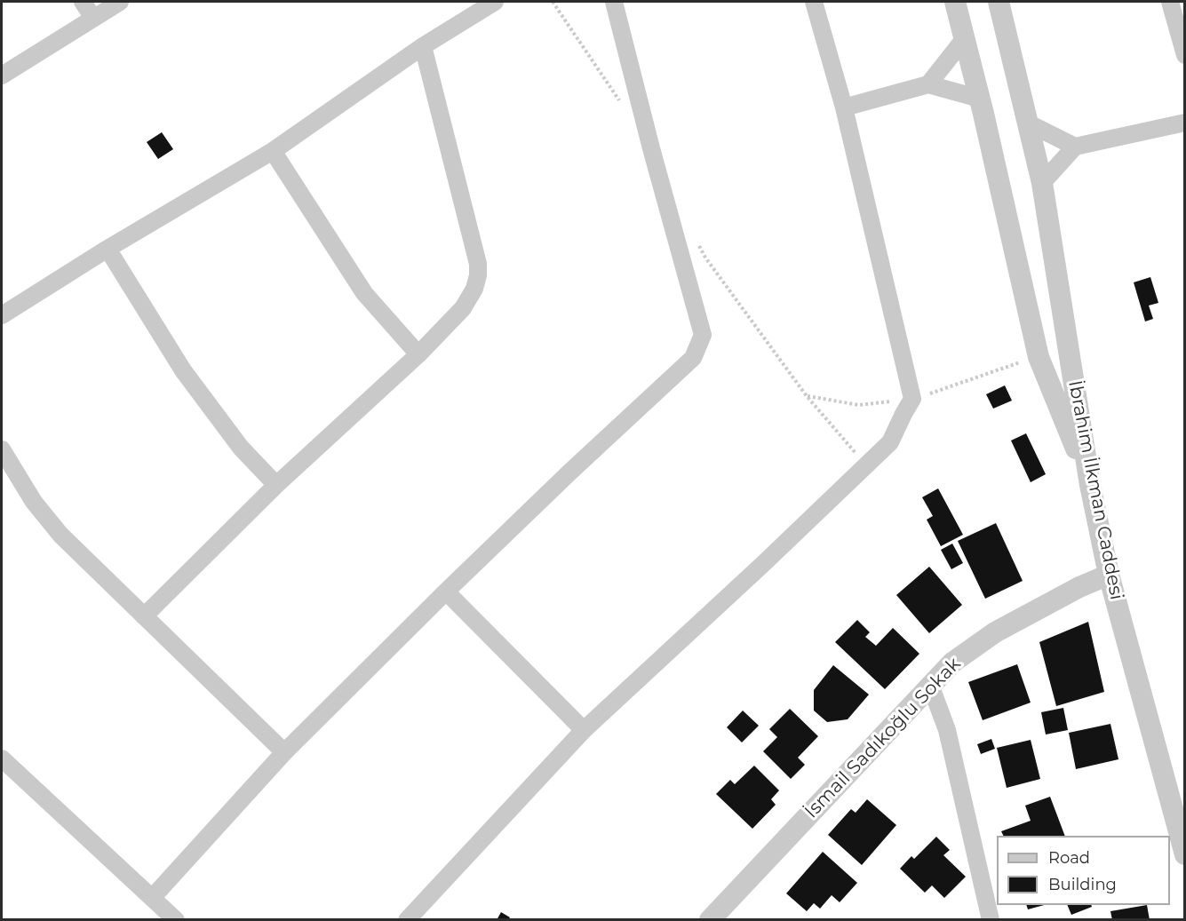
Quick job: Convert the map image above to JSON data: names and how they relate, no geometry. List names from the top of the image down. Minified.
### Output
{"streets":{"street":["İbrahim İlkman Caddesi","İsmail Sadıkoğlu Sokak"]},"crossings":[["İbrahim İlkman Caddesi","İsmail Sadıkoğlu Sokak"]],"legend":["Road","Building"]}
